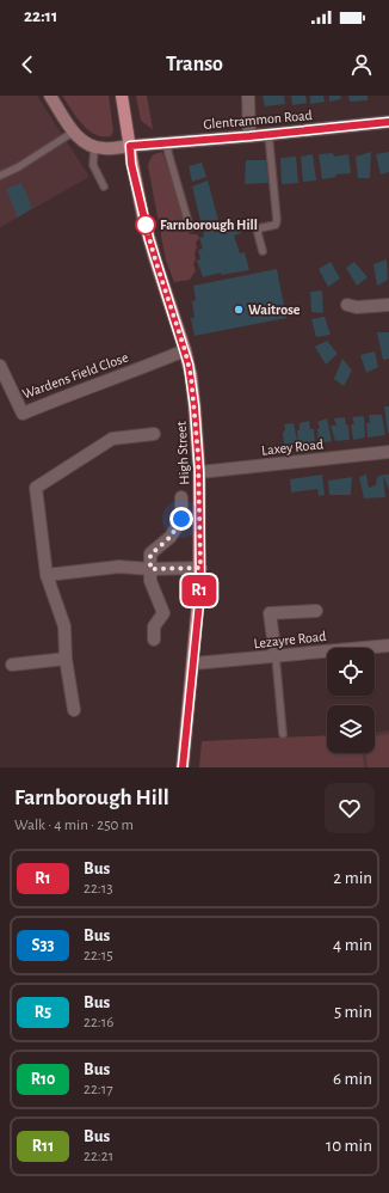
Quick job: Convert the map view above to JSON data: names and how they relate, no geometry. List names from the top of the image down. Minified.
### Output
{"streets":{"main road":["High Street"],"street":["Glentrammon Road","Wardens Field Close","Laxey Road","Lezayre Road"]},"crossings":[["Glentrammon Road","High Street"],["Wardens Field Close","High Street"],["Laxey Road","High Street"],["High Street","Lezayre Road"]],"places":["Farnborough Hill","Waitrose"],"lines":["bus line R1"],"page":{"status":"22:11","header":"Transo","on_map":"R1","heading":["Farnborough Hill","Walk · 4 min · 250 m"],"list":[{"mark":"R1","name":"Bus","note":"22:13","value":"2 min"},{"mark":"S33","name":"Bus","note":"22:15","value":"4 min"},{"mark":"R5","name":"Bus","note":"22:16","value":"5 min"},{"mark":"R10","name":"Bus","note":"22:17","value":"6 min"},{"mark":"R11","name":"Bus","note":"22:21","value":"10 min"}]}}
